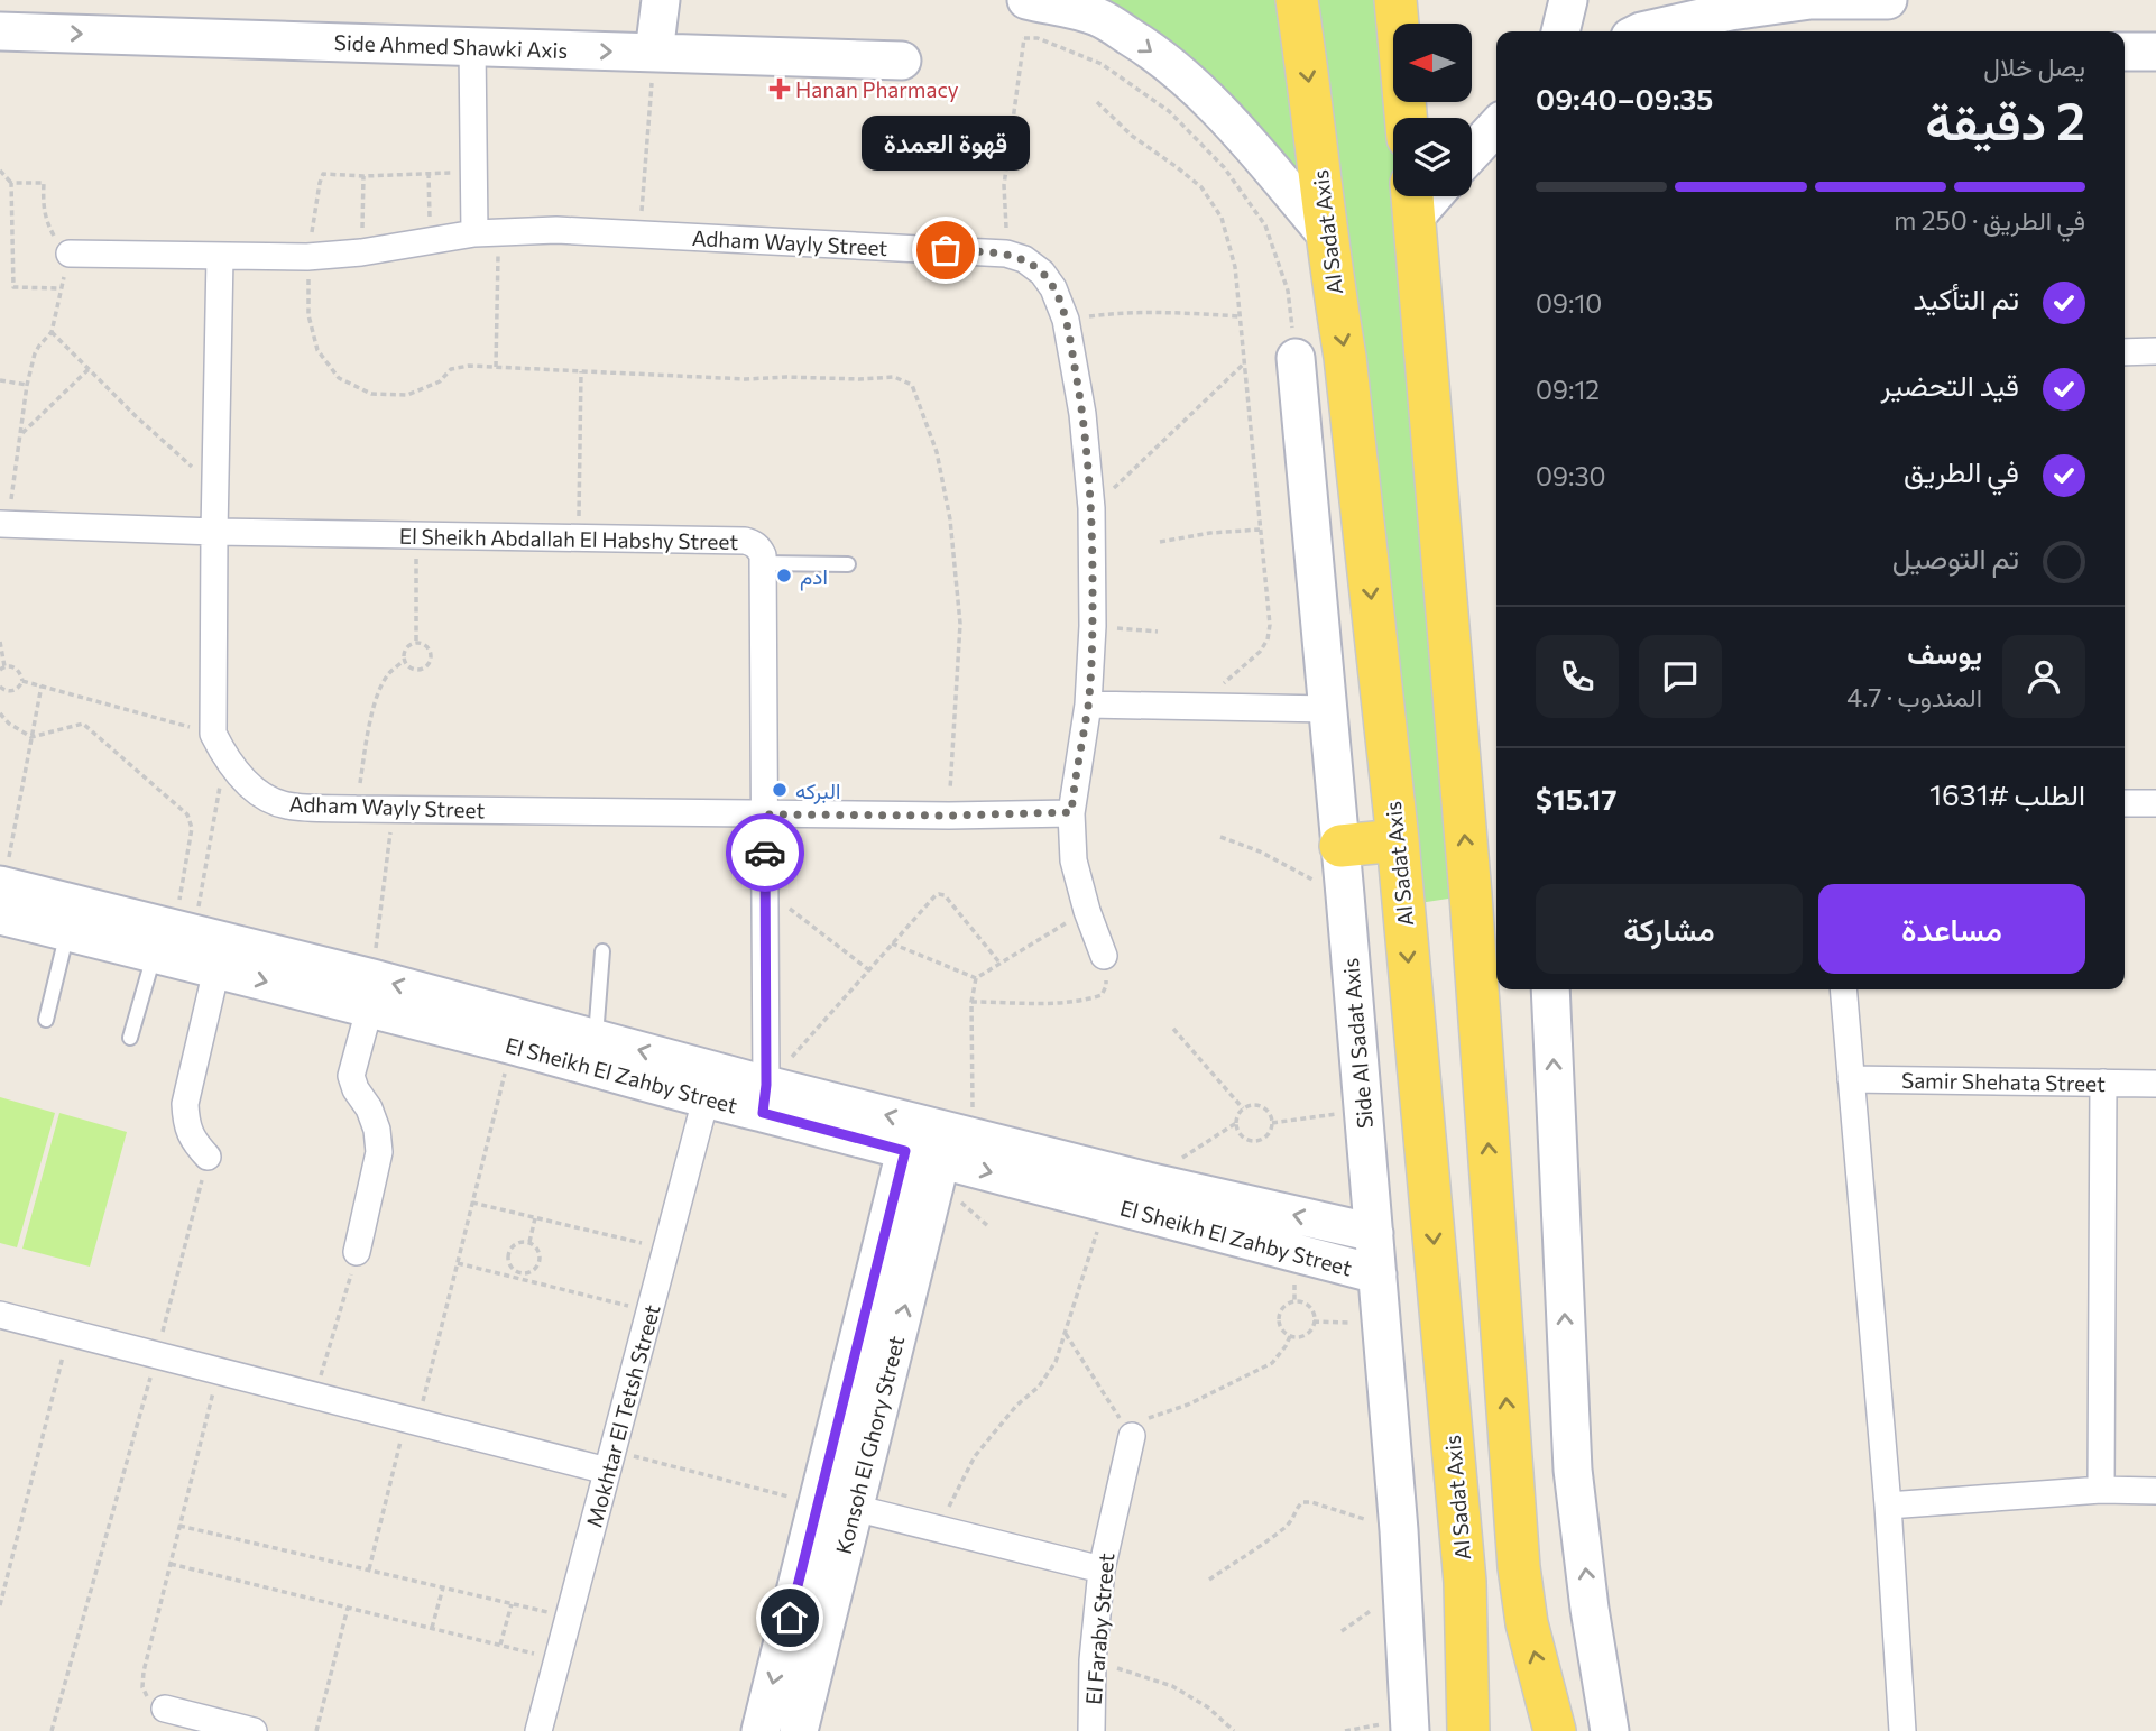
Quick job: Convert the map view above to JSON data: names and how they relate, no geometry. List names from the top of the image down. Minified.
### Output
{"streets":{"main road":["Al Sadat Axis"],"street":["Side Ahmed Shawki Axis","Adham Wayly Street","El Sheikh Abdallah El Habshy Street","Side Al Sadat Axis","El Sheikh El Zahby Street","Samir Shehata Street","Mokhtar El Tetsh Street","Konsoh El Ghory Street","El Faraby Street"]},"crossings":[["Adham Wayly Street","El Sheikh Abdallah El Habshy Street"],["El Sheikh Abdallah El Habshy Street","El Sheikh El Zahby Street"],["Side Al Sadat Axis","El Sheikh El Zahby Street"],["El Sheikh El Zahby Street","Mokhtar El Tetsh Street"],["El Sheikh El Zahby Street","Konsoh El Ghory Street"]],"one_way":["Side Ahmed Shawki Axis"],"places":{"health":["Hanan Pharmacy"],"other":["قهوة العمدة","ادم","البركه"]},"north":"left","page":{"heading":["2 دقيقة","يصل خلال","09:35–09:40"],"panel":["يوسف","المندوب · 4.7","الطلب #1631","$15.17"],"bubble":"قهوة العمدة","bar":"في الطريق · 250 m","list":[["تم التأكيد","09:10"],["قيد التحضير","09:12"],["في الطريق","09:30"],"تم التوصيل"],"buttons":["مساعدة","مشاركة"]}}
